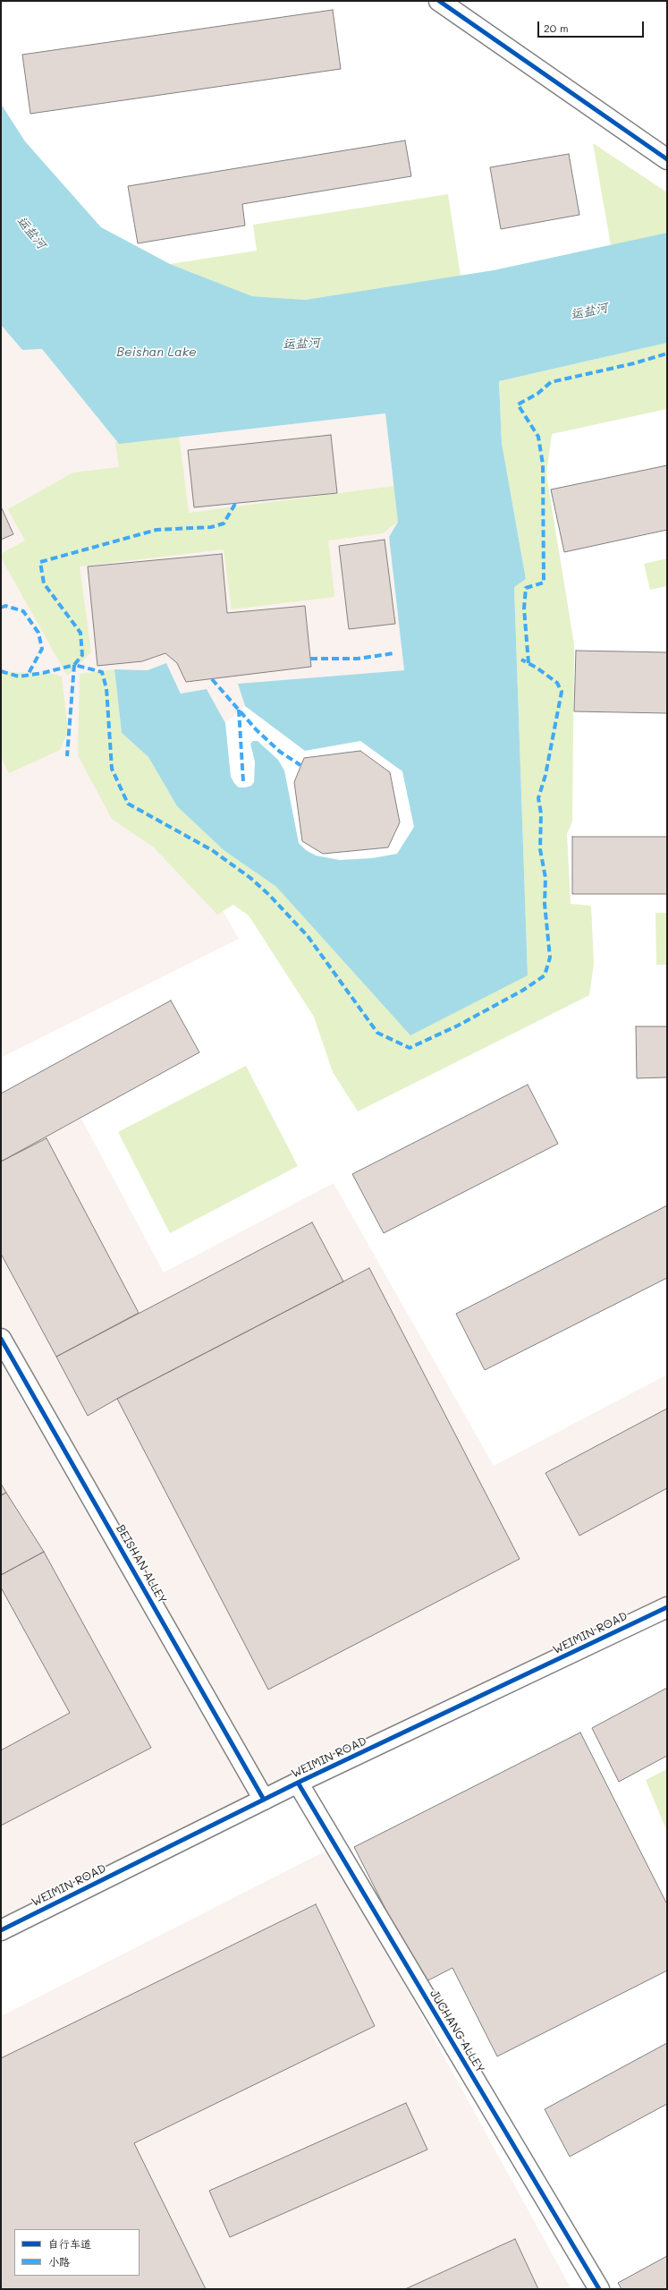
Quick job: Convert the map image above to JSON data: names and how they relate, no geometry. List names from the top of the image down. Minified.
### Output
{"streets":{"street":["BEISHAN ALLEY","WEIMIN ROAD","JUCHANG ALLEY"]},"crossings":[["BEISHAN ALLEY","WEIMIN ROAD"],["WEIMIN ROAD","JUCHANG ALLEY"]],"water":["运盐河","Beishan Lake"],"legend":["自行车道","小路"],"scale_bar":"20 m"}
